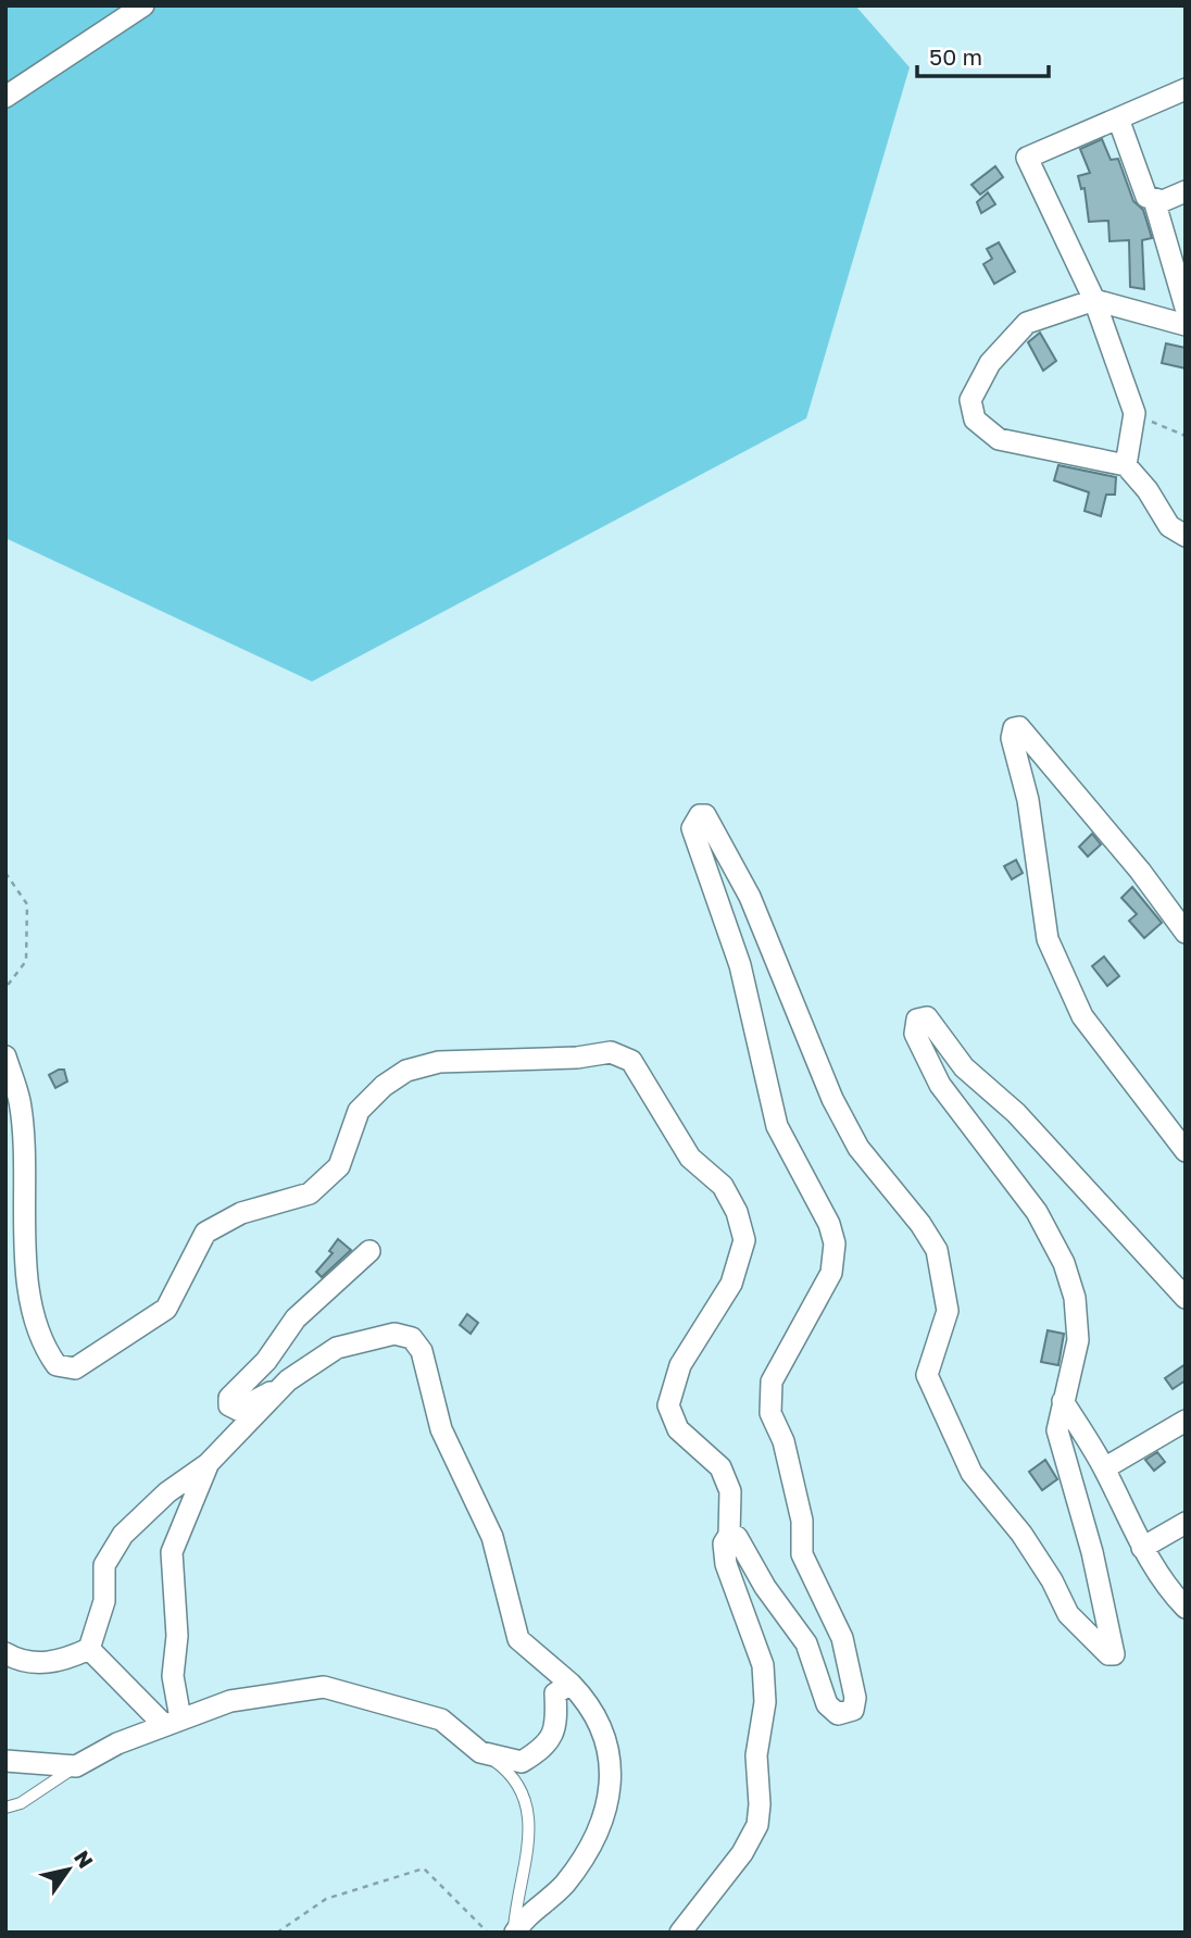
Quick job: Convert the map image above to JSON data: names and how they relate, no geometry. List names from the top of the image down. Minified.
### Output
{"scale_bar":"50 m","north":"top right"}
